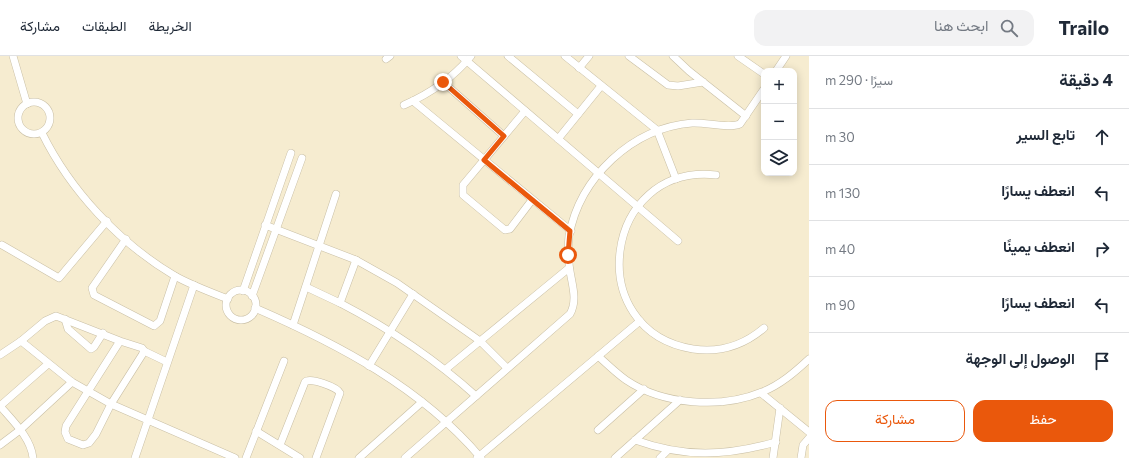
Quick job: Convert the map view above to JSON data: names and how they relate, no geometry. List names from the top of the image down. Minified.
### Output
{"page":{"header":"Trailo","search":"ابحث هنا","nav":["الخريطة","الطبقات","مشاركة"],"heading":["4 دقيقة","سيرًا · 290 m"],"map_buttons":["+","−"],"list":[["تابع السير","30 m"],["انعطف يسارًا","130 m"],["انعطف يمينًا","40 m"],["انعطف يسارًا","90 m"],"الوصول إلى الوجهة"],"buttons":["حفظ","مشاركة"]}}
